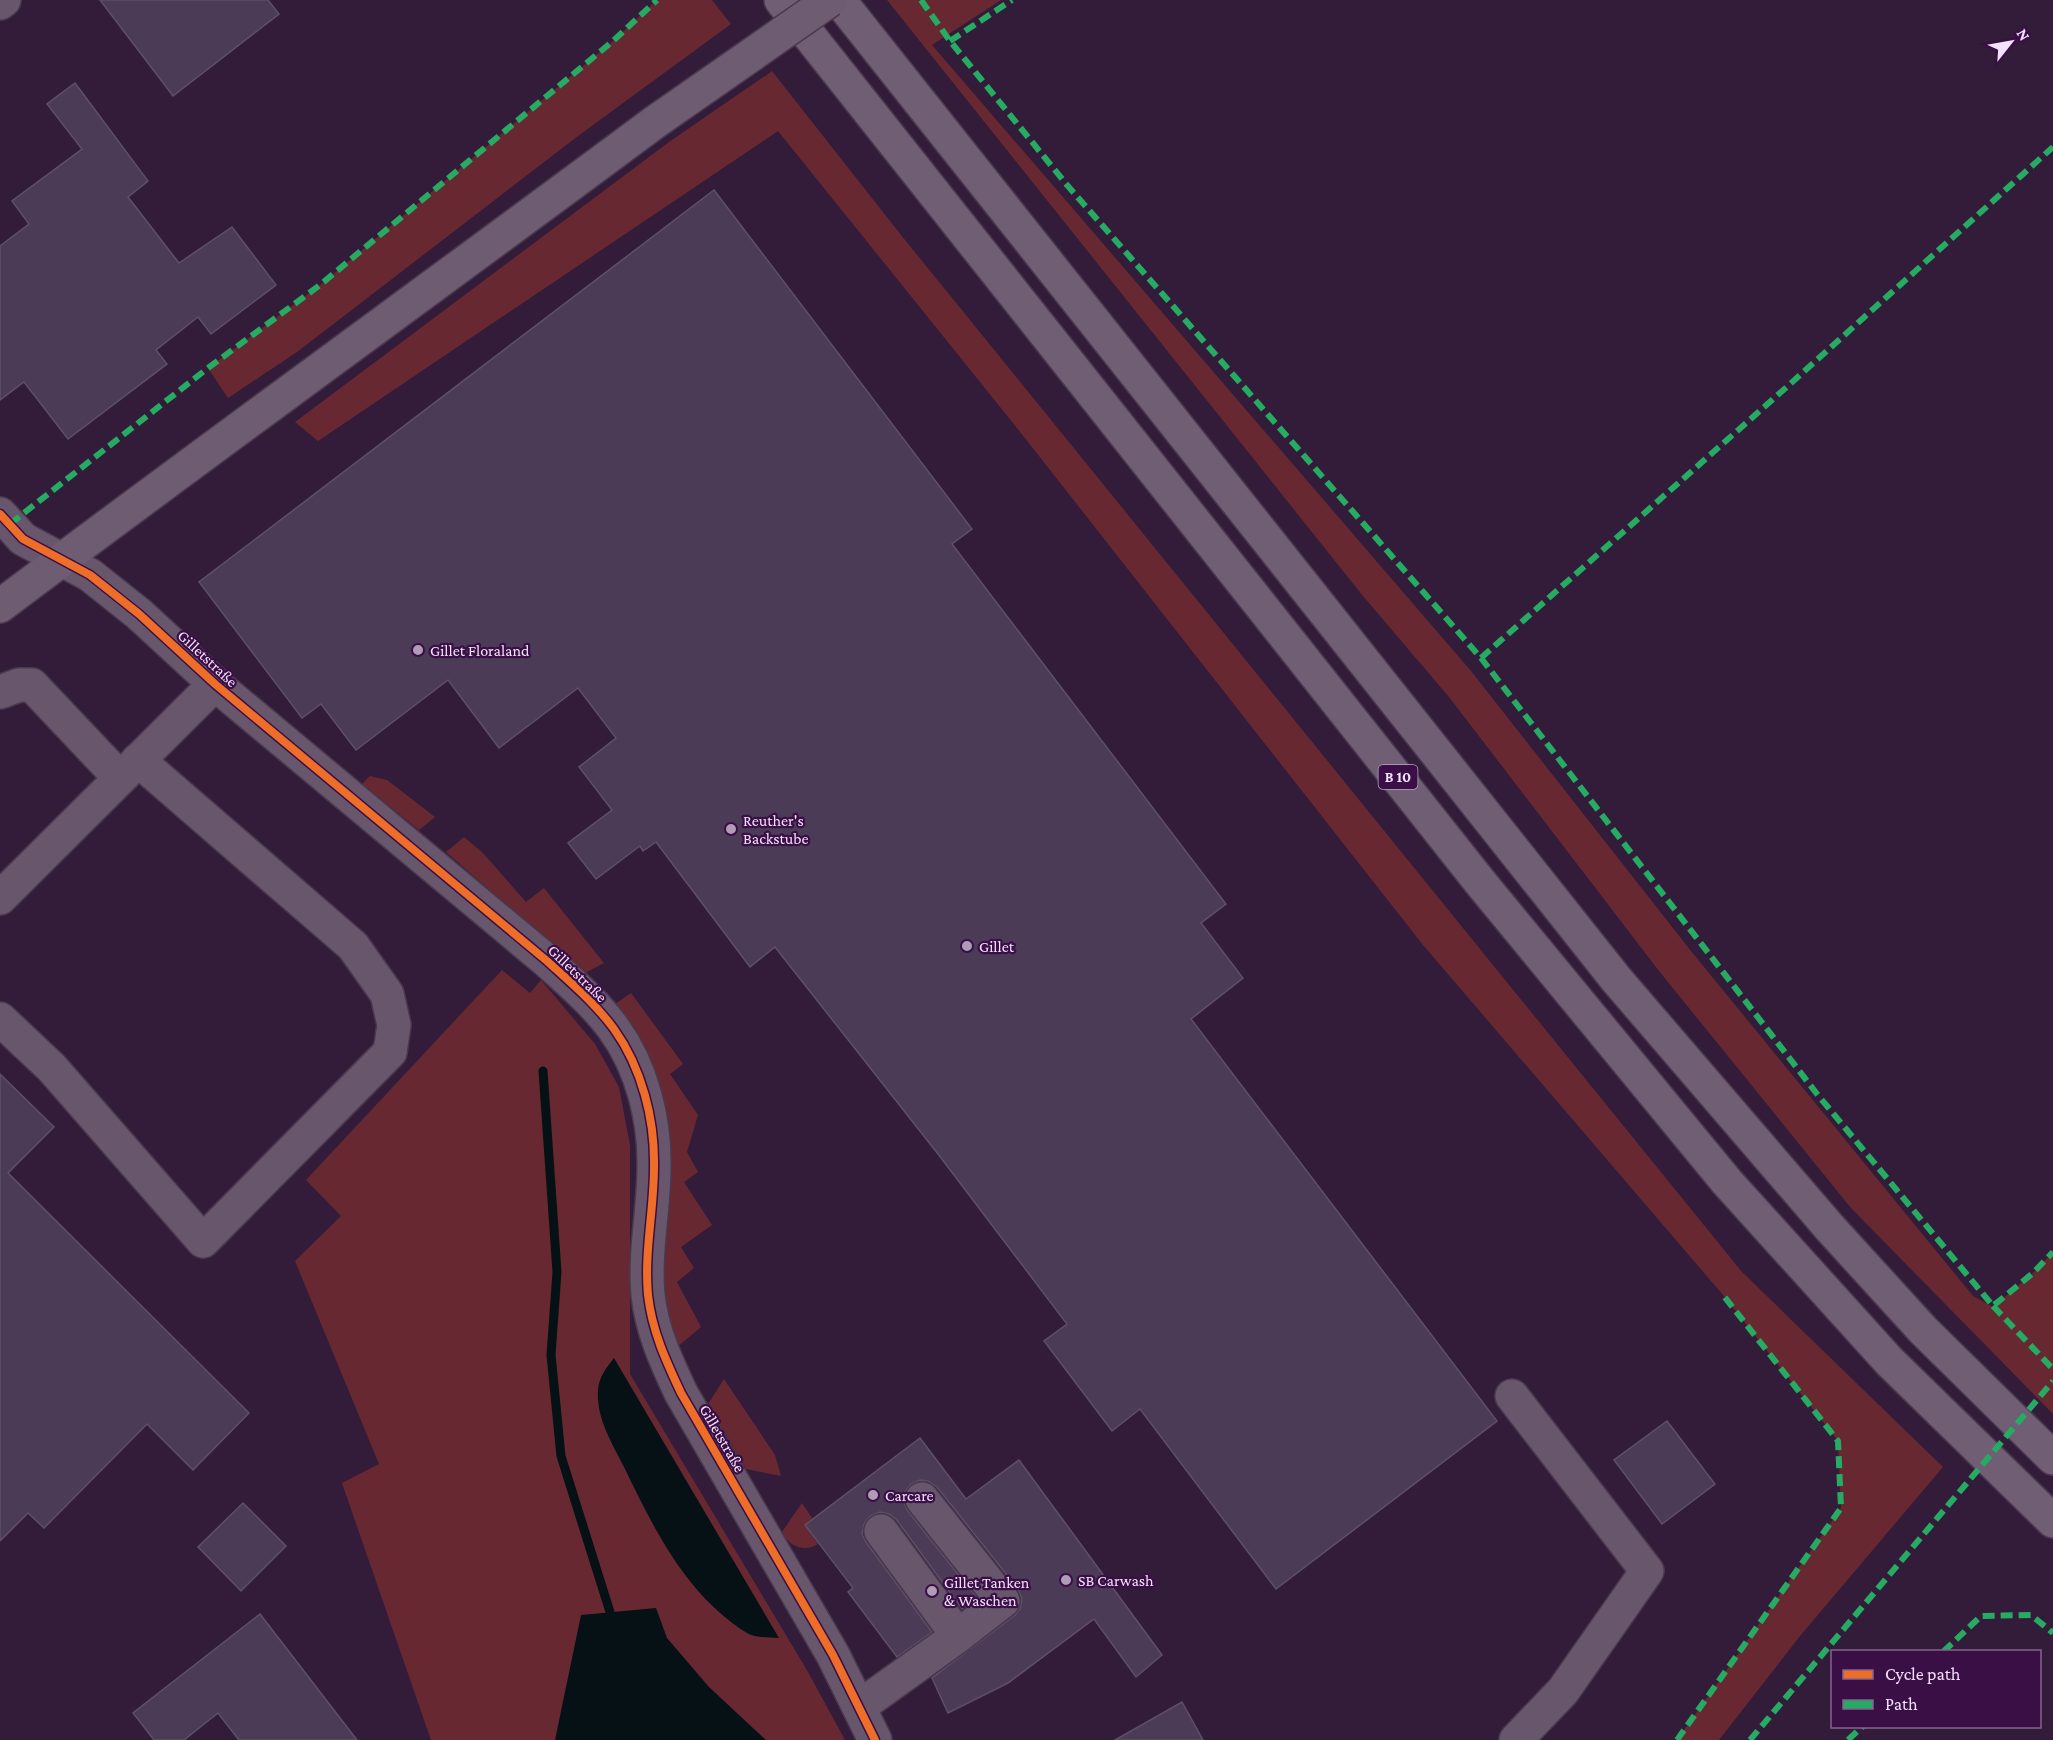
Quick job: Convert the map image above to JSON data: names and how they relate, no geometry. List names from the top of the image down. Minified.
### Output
{"streets":{"highway":["B 10"],"street":["Gilletstraße"]},"places":["Gillet Floraland","Reuther's Backstube","Gillet","Carcare","SB Carwash","Gillet Tanken & Waschen"],"legend":["Cycle path","Path"],"north":"top right"}
